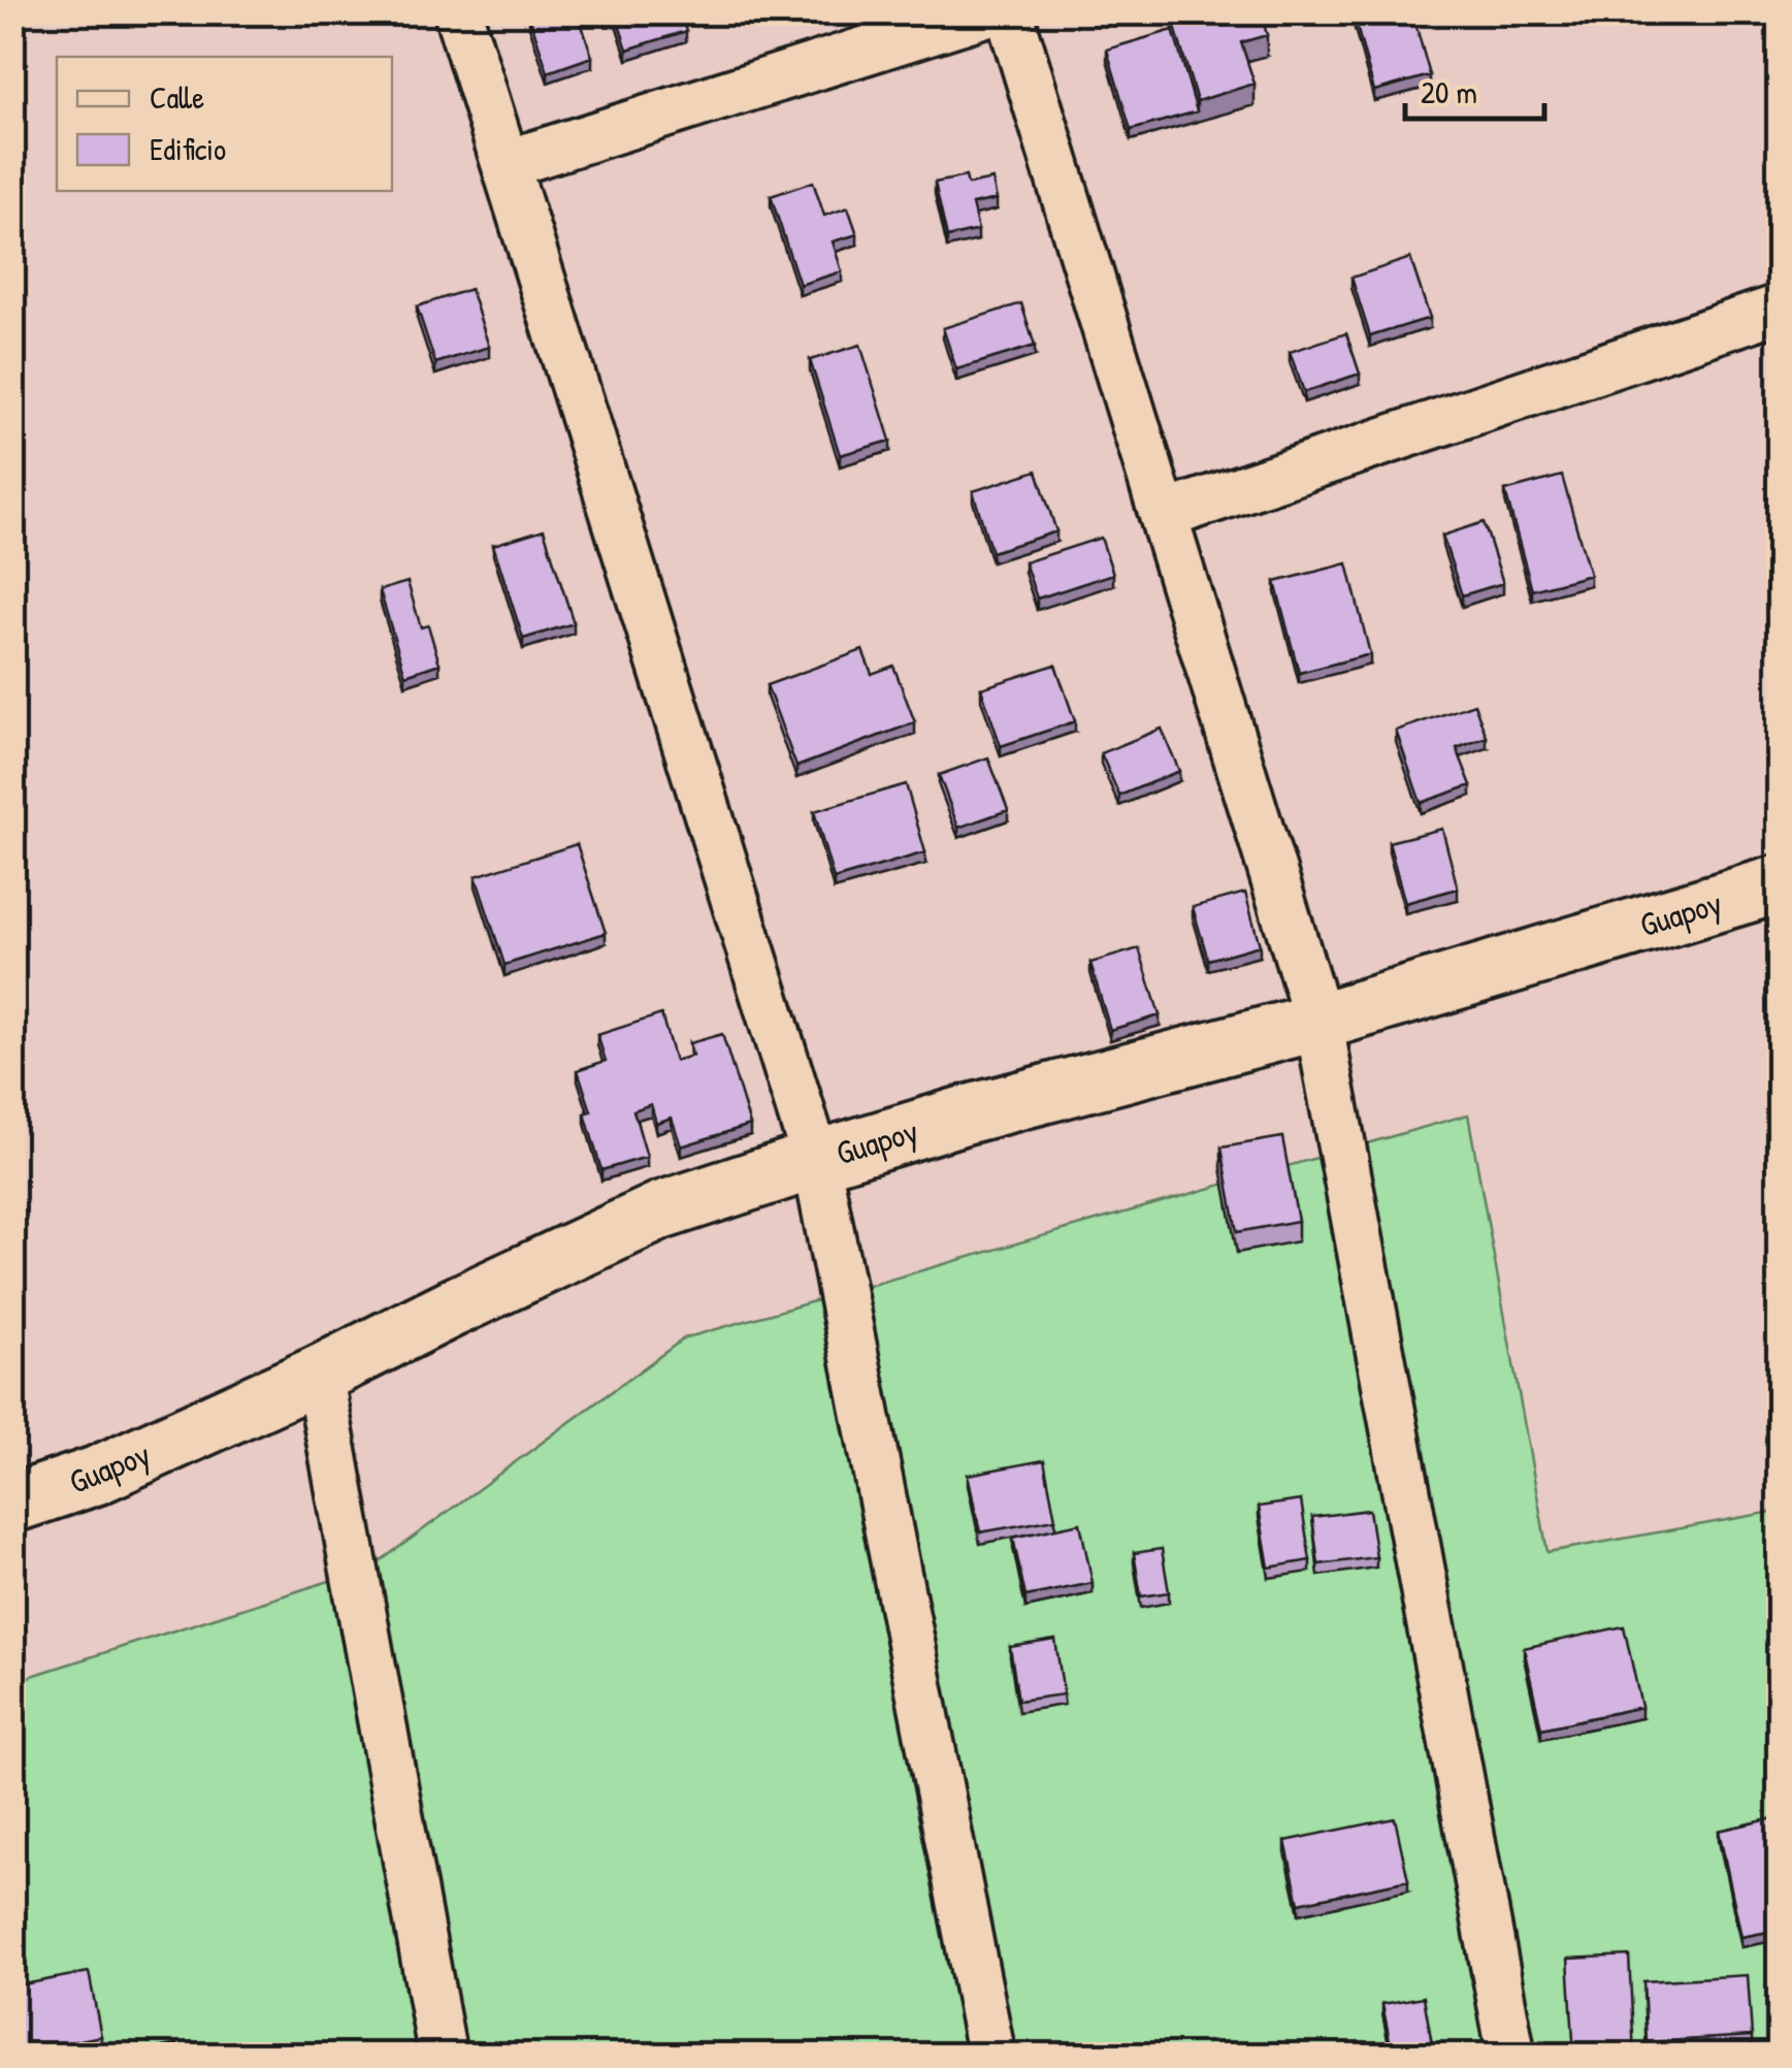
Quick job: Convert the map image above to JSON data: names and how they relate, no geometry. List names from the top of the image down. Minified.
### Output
{"streets":{"main road":["Guapoy"]},"legend":["Calle","Edificio"],"scale_bar":"20 m"}
